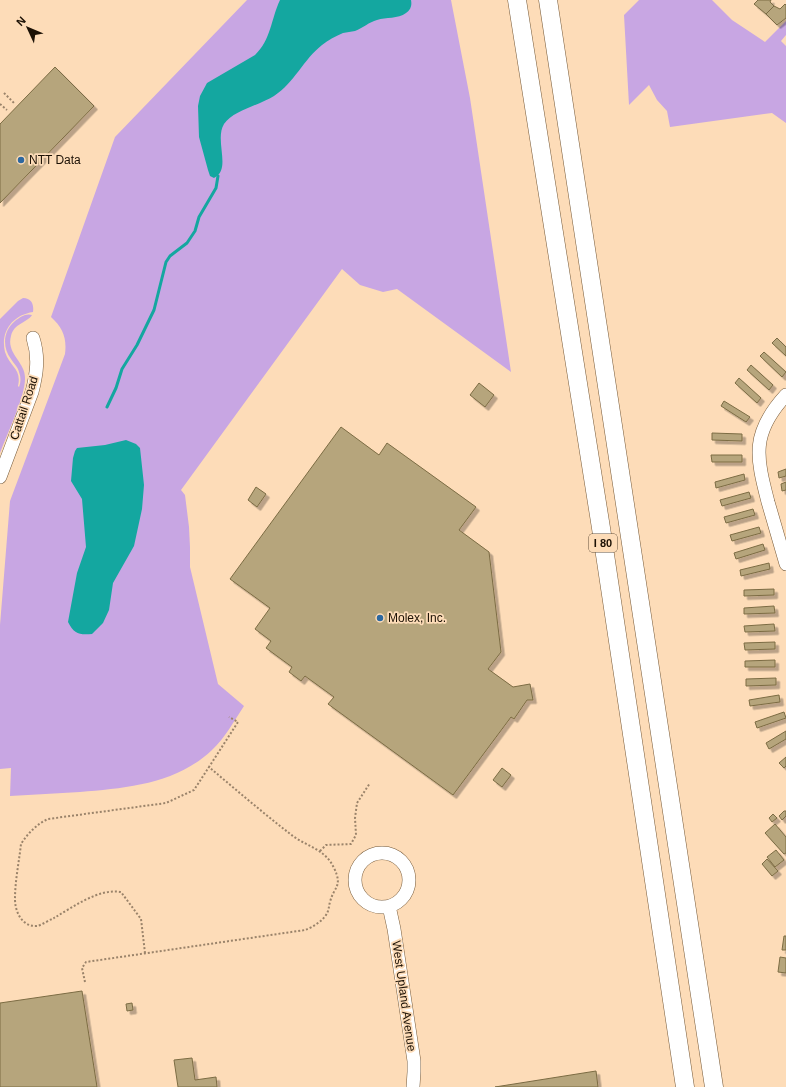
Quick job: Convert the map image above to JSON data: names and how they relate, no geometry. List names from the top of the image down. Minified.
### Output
{"streets":{"highway":["I 80"],"street":["Cattail Road","West Upland Avenue"]},"places":["NTT Data","Molex, Inc."],"north":"top left"}
